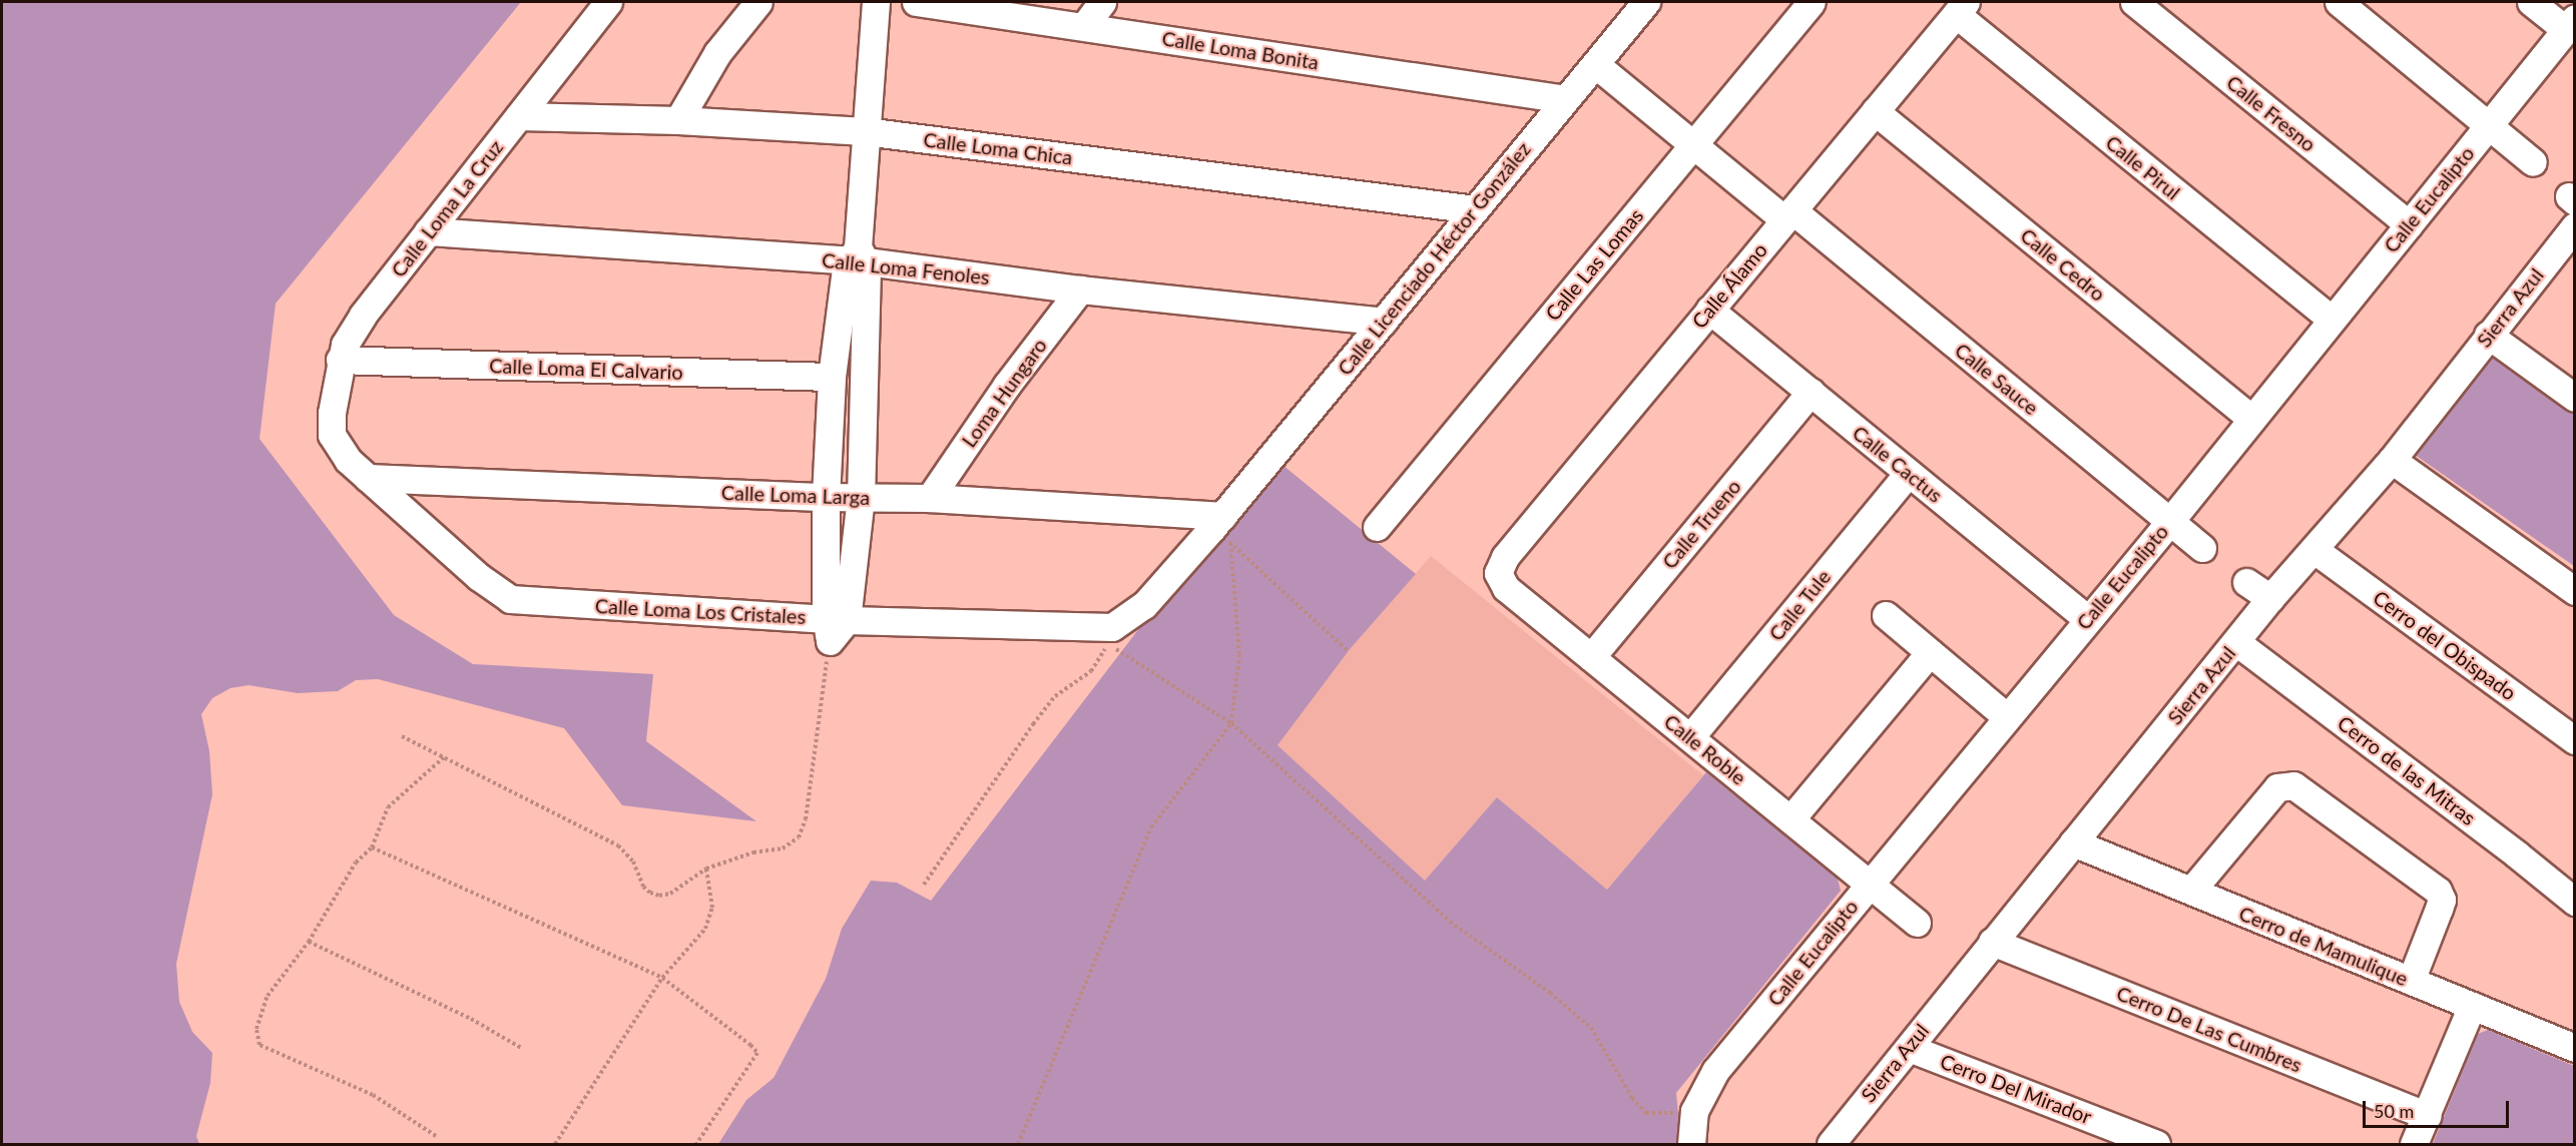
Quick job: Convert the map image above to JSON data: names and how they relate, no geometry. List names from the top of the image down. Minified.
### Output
{"streets":{"street":["Calle Loma Bonita","Calle Fresno","Calle Loma Chica","Calle Pirul","Calle Eucalipto","Calle Loma La Cruz","Calle Licenciado Héctor González","Calle Las Lomas","Calle Cedro","Calle Loma Fenoles","Calle Álamo","Sierra Azul","Calle Loma El Calvario","Calle Sauce","Loma Hungaro","Calle Cactus","Calle Loma Larga","Calle Trueno","Calle Tule","Calle Loma Los Cristales","Cerro del Obispado","Calle Roble","Cerro de las Mitras","Cerro de Mamulique","Cerro De Las Cumbres","Cerro Del Mirador"]},"crossings":[["Calle Loma Bonita","Calle Licenciado Héctor González"],["Calle Fresno","Calle Eucalipto"],["Calle Loma Chica","Calle Loma La Cruz"],["Calle Loma Chica","Calle Licenciado Héctor González"],["Calle Pirul","Calle Eucalipto"],["Calle Pirul","Calle Álamo"],["Calle Eucalipto","Calle Cedro"],["Calle Eucalipto","Calle Sauce"],["Calle Eucalipto","Calle Cactus"],["Calle Eucalipto","Calle Roble"],["Calle Loma La Cruz","Calle Loma Fenoles"],["Calle Loma La Cruz","Calle Loma El Calvario"],["Calle Loma La Cruz","Calle Loma Los Cristales"],["Calle Licenciado Héctor González","Calle Loma Fenoles"],["Calle Licenciado Héctor González","Calle Sauce"],["Calle Licenciado Héctor González","Calle Loma Larga"],["Calle Licenciado Héctor González","Calle Loma Los Cristales"],["Calle Las Lomas","Calle Sauce"],["Calle Cedro","Calle Álamo"],["Calle Loma Fenoles","Loma Hungaro"],["Calle Álamo","Calle Sauce"],["Calle Álamo","Calle Cactus"],["Calle Álamo","Calle Roble"],["Sierra Azul","Cerro del Obispado"],["Sierra Azul","Cerro de las Mitras"],["Sierra Azul","Cerro de Mamulique"],["Sierra Azul","Cerro De Las Cumbres"],["Sierra Azul","Cerro Del Mirador"],["Loma Hungaro","Calle Loma Larga"],["Calle Cactus","Calle Trueno"],["Calle Cactus","Calle Tule"],["Calle Loma Larga","Calle Loma Los Cristales"],["Calle Trueno","Calle Roble"],["Calle Tule","Calle Roble"]],"scale_bar":"50 m"}
